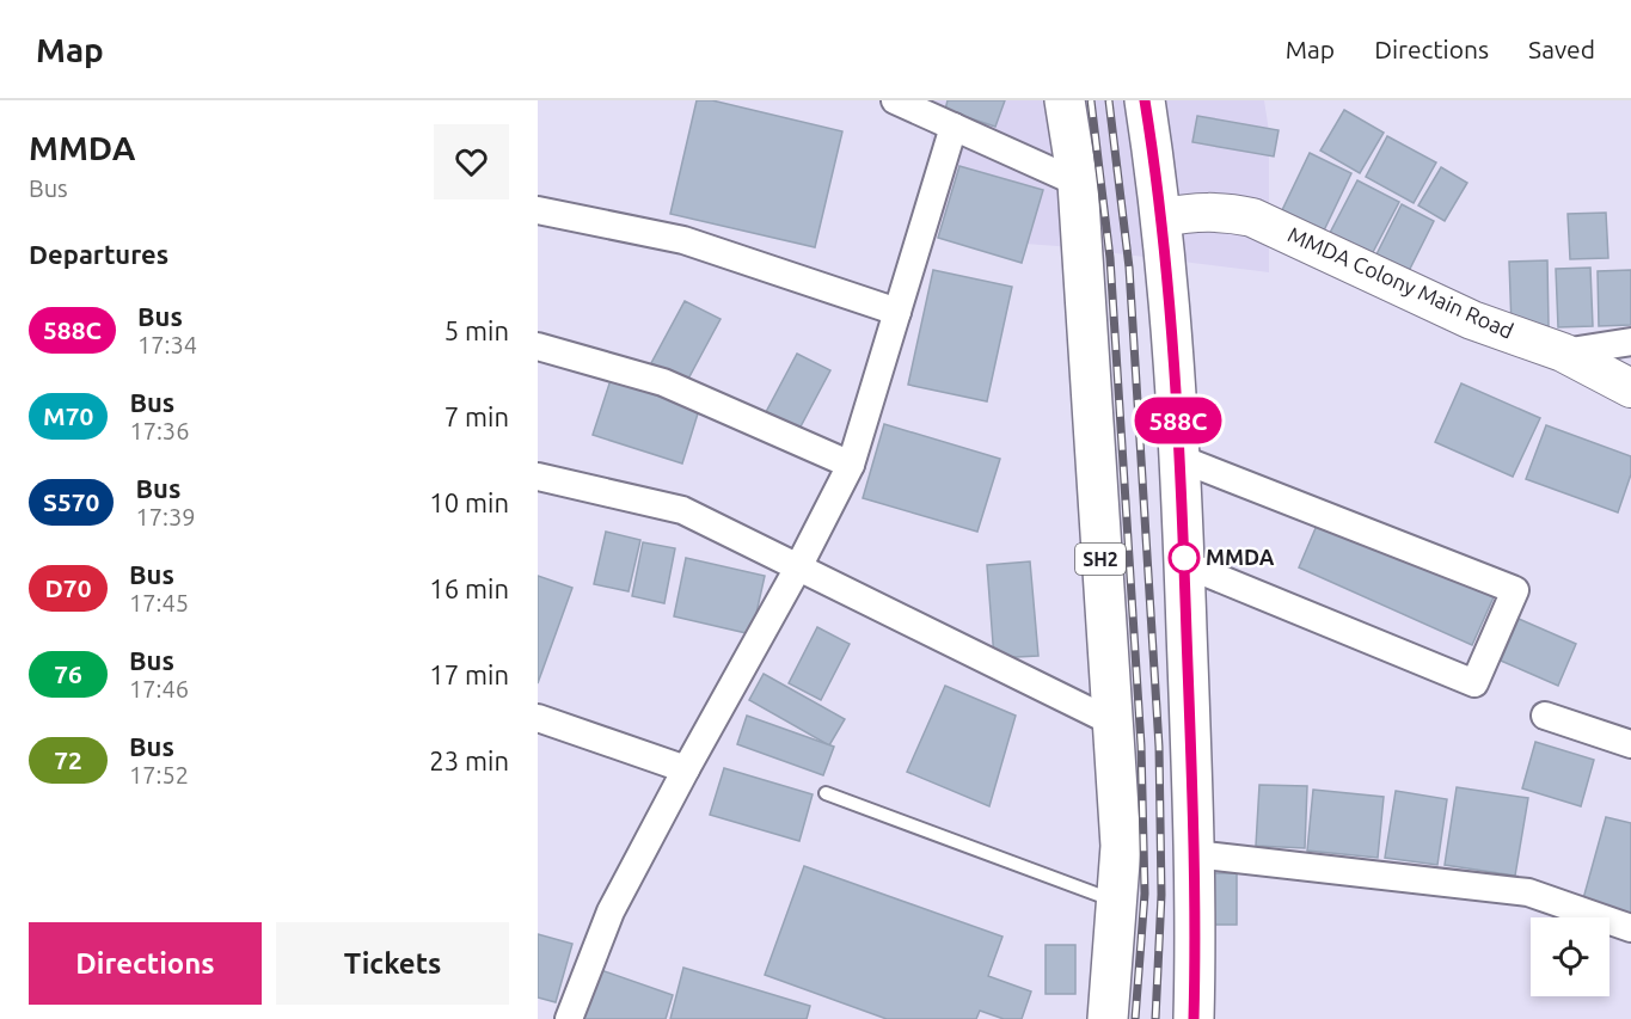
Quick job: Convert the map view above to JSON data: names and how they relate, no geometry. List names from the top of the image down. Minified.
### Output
{"streets":{"main road":["SH2"],"street":["MMDA Colony Main Road"]},"places":["MMDA"],"lines":["bus line 588C"],"page":{"header":"Map","nav":["Map","Directions","Saved"],"heading":[["MMDA","Bus"],"Departures"],"on_map":"588C","list":[{"mark":"588C","name":"Bus","note":"17:34","value":"5 min"},{"mark":"M70","name":"Bus","note":"17:36","value":"7 min"},{"mark":"S570","name":"Bus","note":"17:39","value":"10 min"},{"mark":"D70","name":"Bus","note":"17:45","value":"16 min"},{"mark":"76","name":"Bus","note":"17:46","value":"17 min"},{"mark":"72","name":"Bus","note":"17:52","value":"23 min"}],"buttons":["Directions","Tickets"]}}
